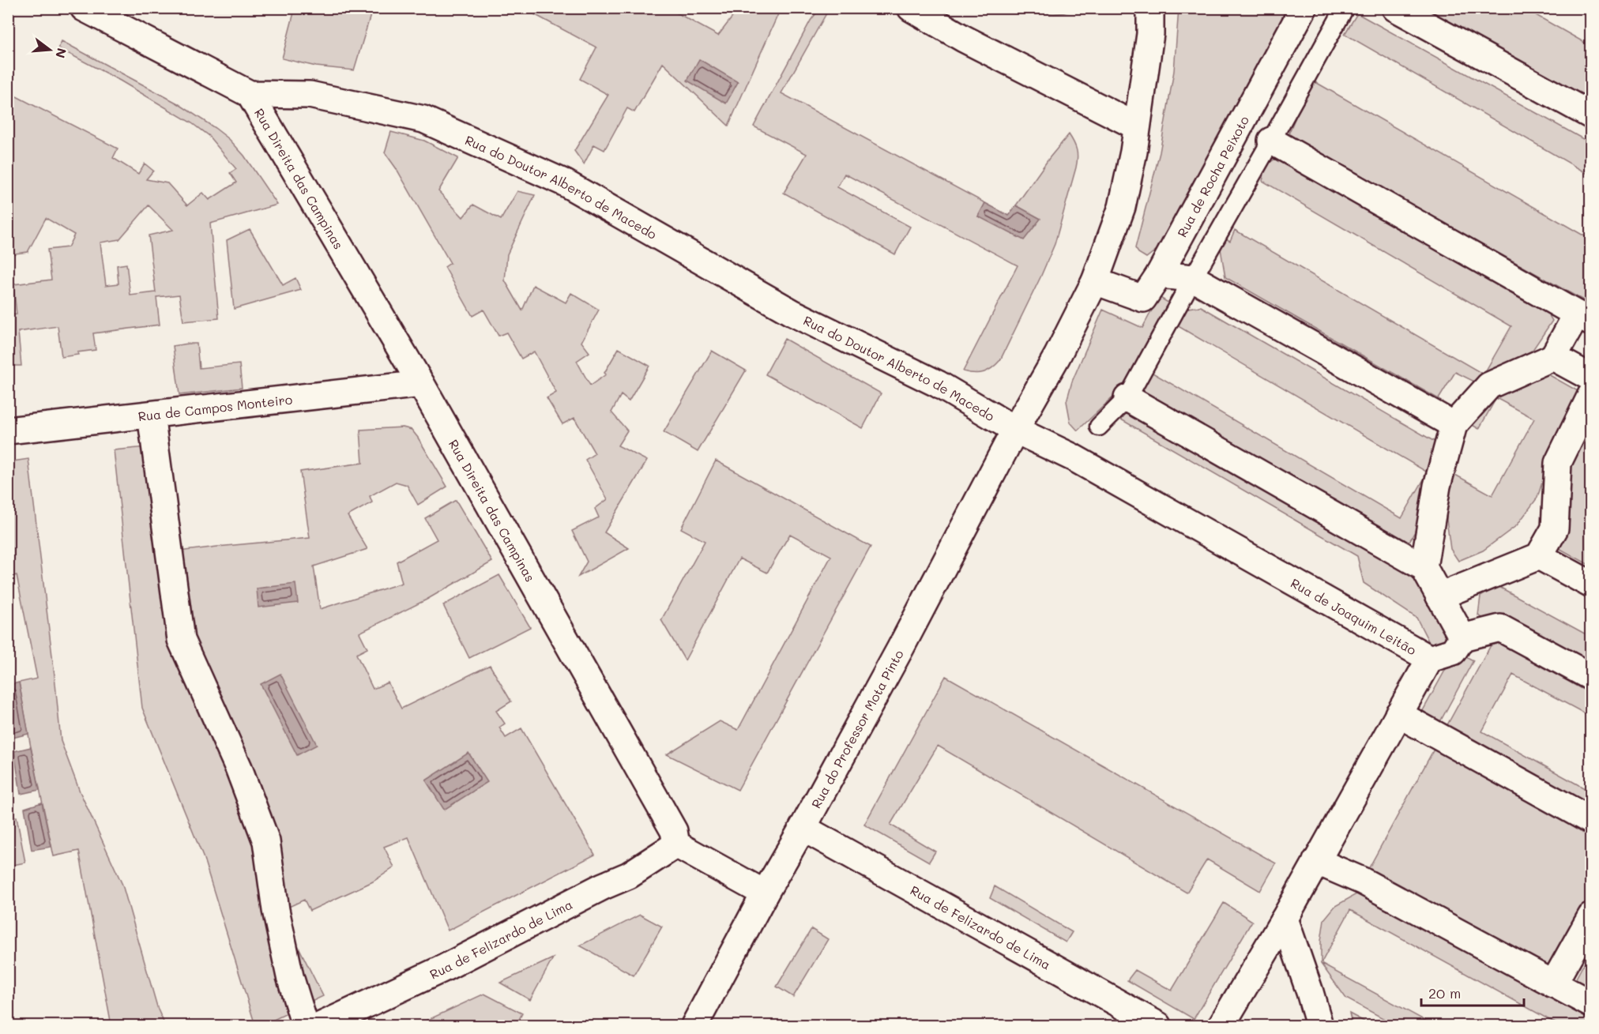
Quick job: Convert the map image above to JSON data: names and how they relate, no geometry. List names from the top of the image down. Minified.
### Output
{"streets":{"street":["Rua de Rocha Peixoto","Rua Direita das Campinas","Rua do Doutor Alberto de Macedo","Rua de Campos Monteiro","Rua de Joaquim Leitão","Rua do Professor Mota Pinto","Rua de Felizardo de Lima"]},"crossings":[["Rua Direita das Campinas","Rua do Doutor Alberto de Macedo"],["Rua Direita das Campinas","Rua de Campos Monteiro"],["Rua Direita das Campinas","Rua de Felizardo de Lima"],["Rua do Doutor Alberto de Macedo","Rua de Joaquim Leitão"],["Rua do Doutor Alberto de Macedo","Rua do Professor Mota Pinto"],["Rua de Joaquim Leitão","Rua do Professor Mota Pinto"],["Rua do Professor Mota Pinto","Rua de Felizardo de Lima"]],"scale_bar":"20 m","north":"right"}
